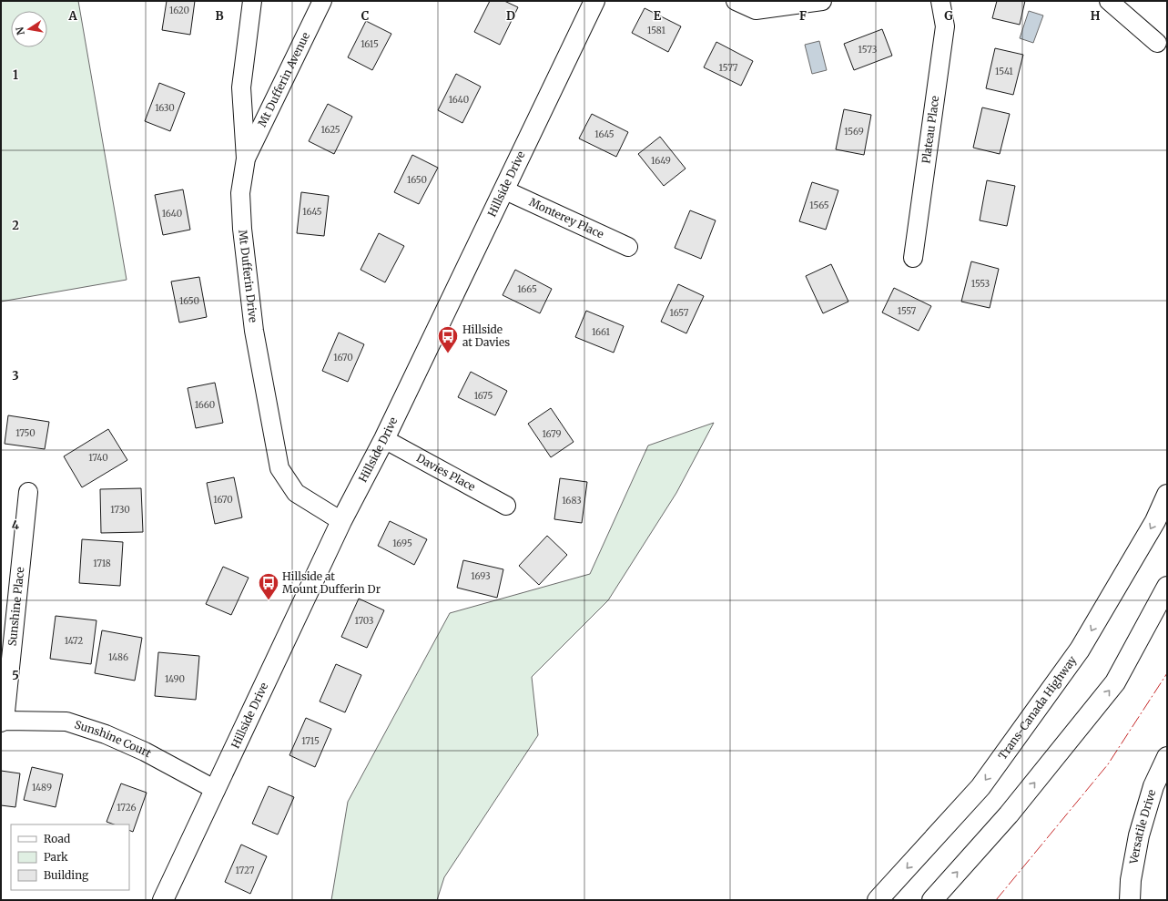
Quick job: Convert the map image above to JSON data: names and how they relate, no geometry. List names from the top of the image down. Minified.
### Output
{"streets":{"main road":["Hillside Drive","Trans-Canada Highway","Versatile Drive"],"street":["Mt Dufferin Avenue","Plateau Place","Monterey Place","Mt Dufferin Drive","Davies Place","Sunshine Place","Sunshine Court"]},"crossings":[["Mt Dufferin Avenue","Mt Dufferin Drive"],["Hillside Drive","Monterey Place"],["Hillside Drive","Mt Dufferin Drive"],["Hillside Drive","Davies Place"],["Hillside Drive","Sunshine Court"],["Sunshine Place","Sunshine Court"]],"places":{"bus stop":["Hillside at Davies","Hillside at Mount Dufferin Dr"]},"house_numbers":["1620","1581","1615","1573","1577","1541","1640","1630","1625","1569","1645","1649","1650","1565","1645","1640","1553","1665","1650","1557","1657","1661","1670","1675","1660","1750","1679","1740","1670","1683","1730","1695","1718","1693","1703","1472","1486","1490","1715","1489","1726","1727"],"legend":["Road","Park","Building"],"north":"left","grid":{"columns":["A","B","C","D","E","F","G","H"],"rows":["1","2","3","4","5"]}}
